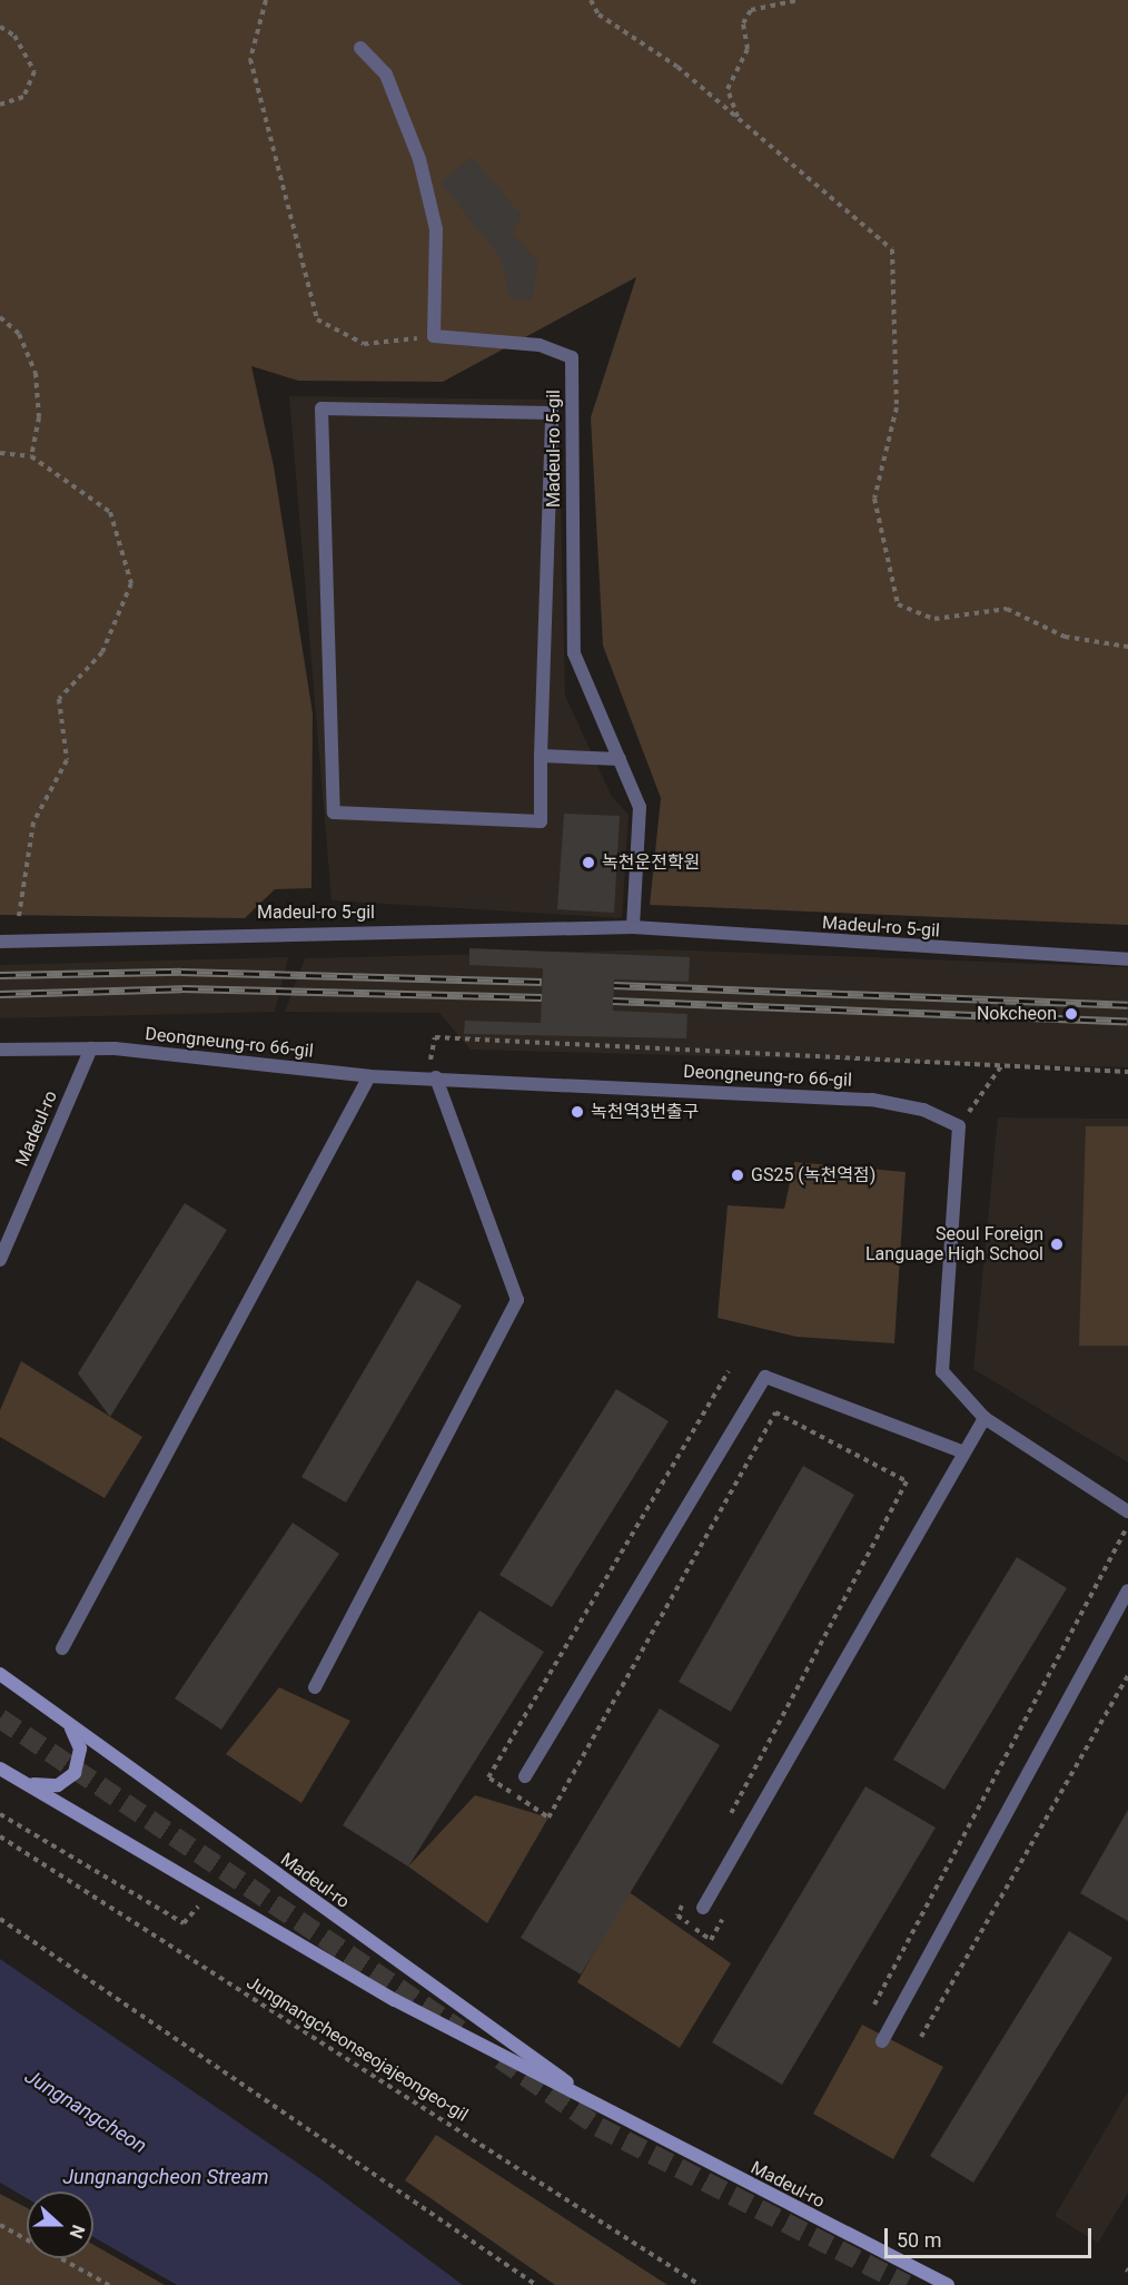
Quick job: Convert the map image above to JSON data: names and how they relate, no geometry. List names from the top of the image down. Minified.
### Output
{"streets":{"main road":["Madeul-ro"],"street":["Madeul-ro 5-gil","Deongneung-ro 66-gil"],"path":["Jungnangcheonseojajeongeo-gil"]},"crossings":[["Deongneung-ro 66-gil","Madeul-ro"]],"water":["Jungnangcheon","Jungnangcheon Stream"],"places":["녹천운전학원","Nokcheon","녹천역3번출구","GS25 (녹천역점)","Seoul Foreign Language High School"],"scale_bar":"50 m","north":"right"}
